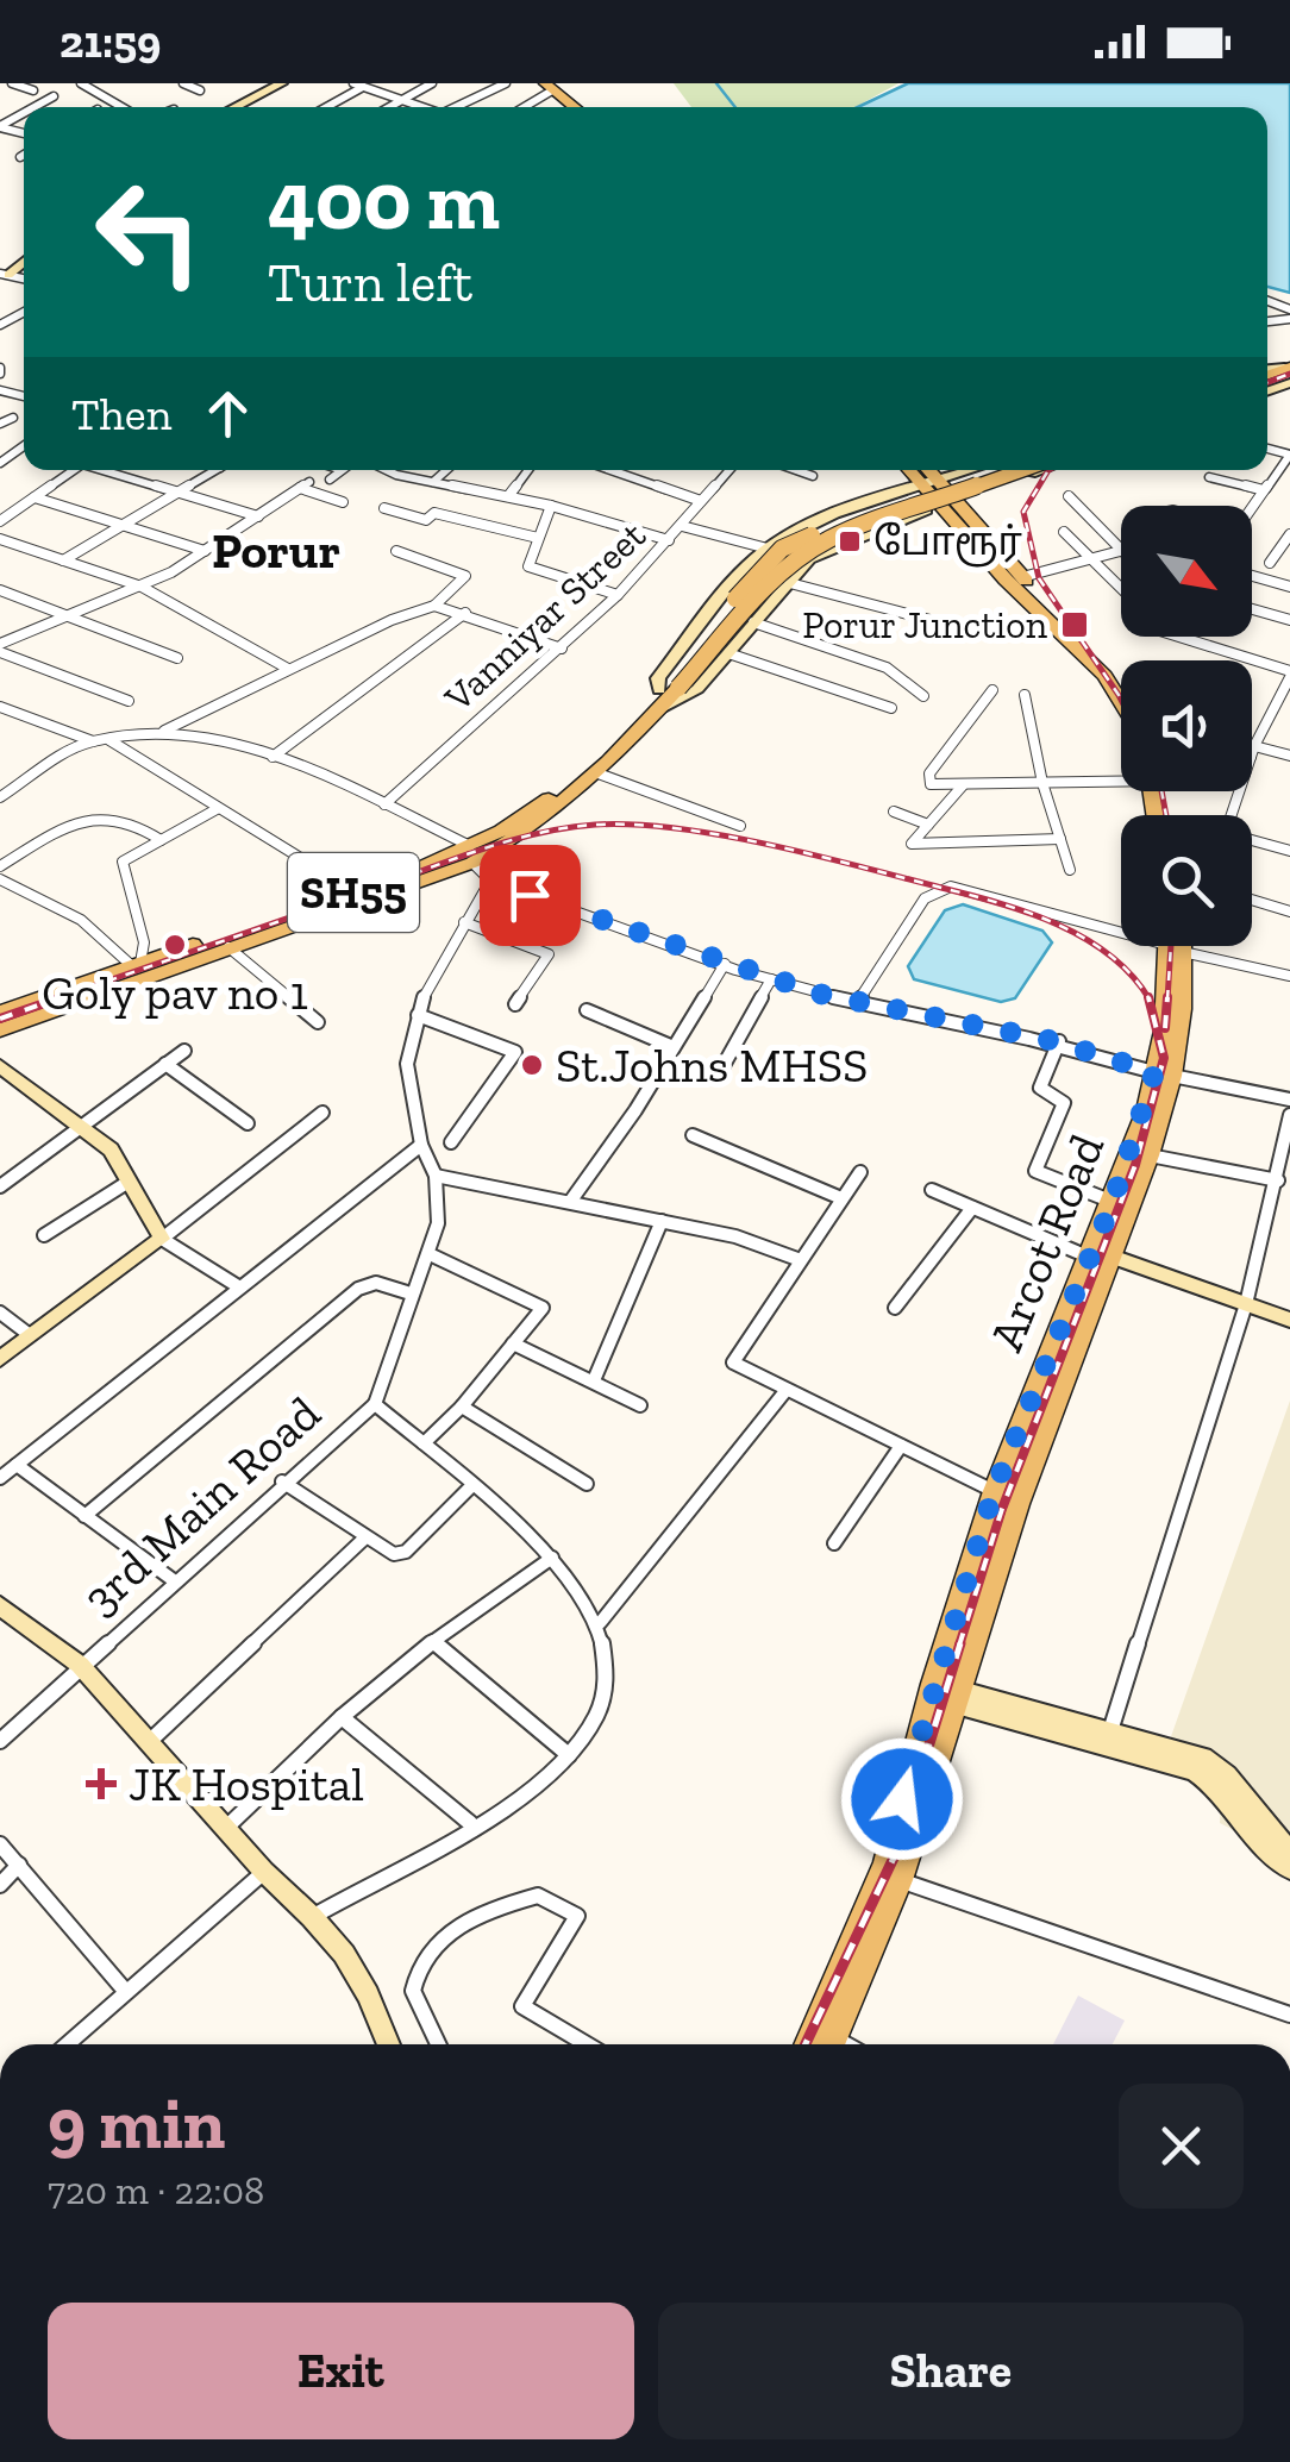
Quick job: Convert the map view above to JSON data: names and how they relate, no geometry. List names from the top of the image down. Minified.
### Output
{"streets":{"main road":["SH55","Arcot Road"],"street":["Vanniyar Street","3rd Main Road"]},"districts":["Porur"],"places":{"transit":["போரூர்","Porur Junction"],"other":["Goly pav no 1","St.Johns MHSS"],"health":["JK Hospital"]},"north":"bottom right","page":{"status":"21:59","turn":["400 m","Turn left"],"then":"Then","heading":["9 min","720 m · 22:08"],"buttons":["Exit","Share"]}}
